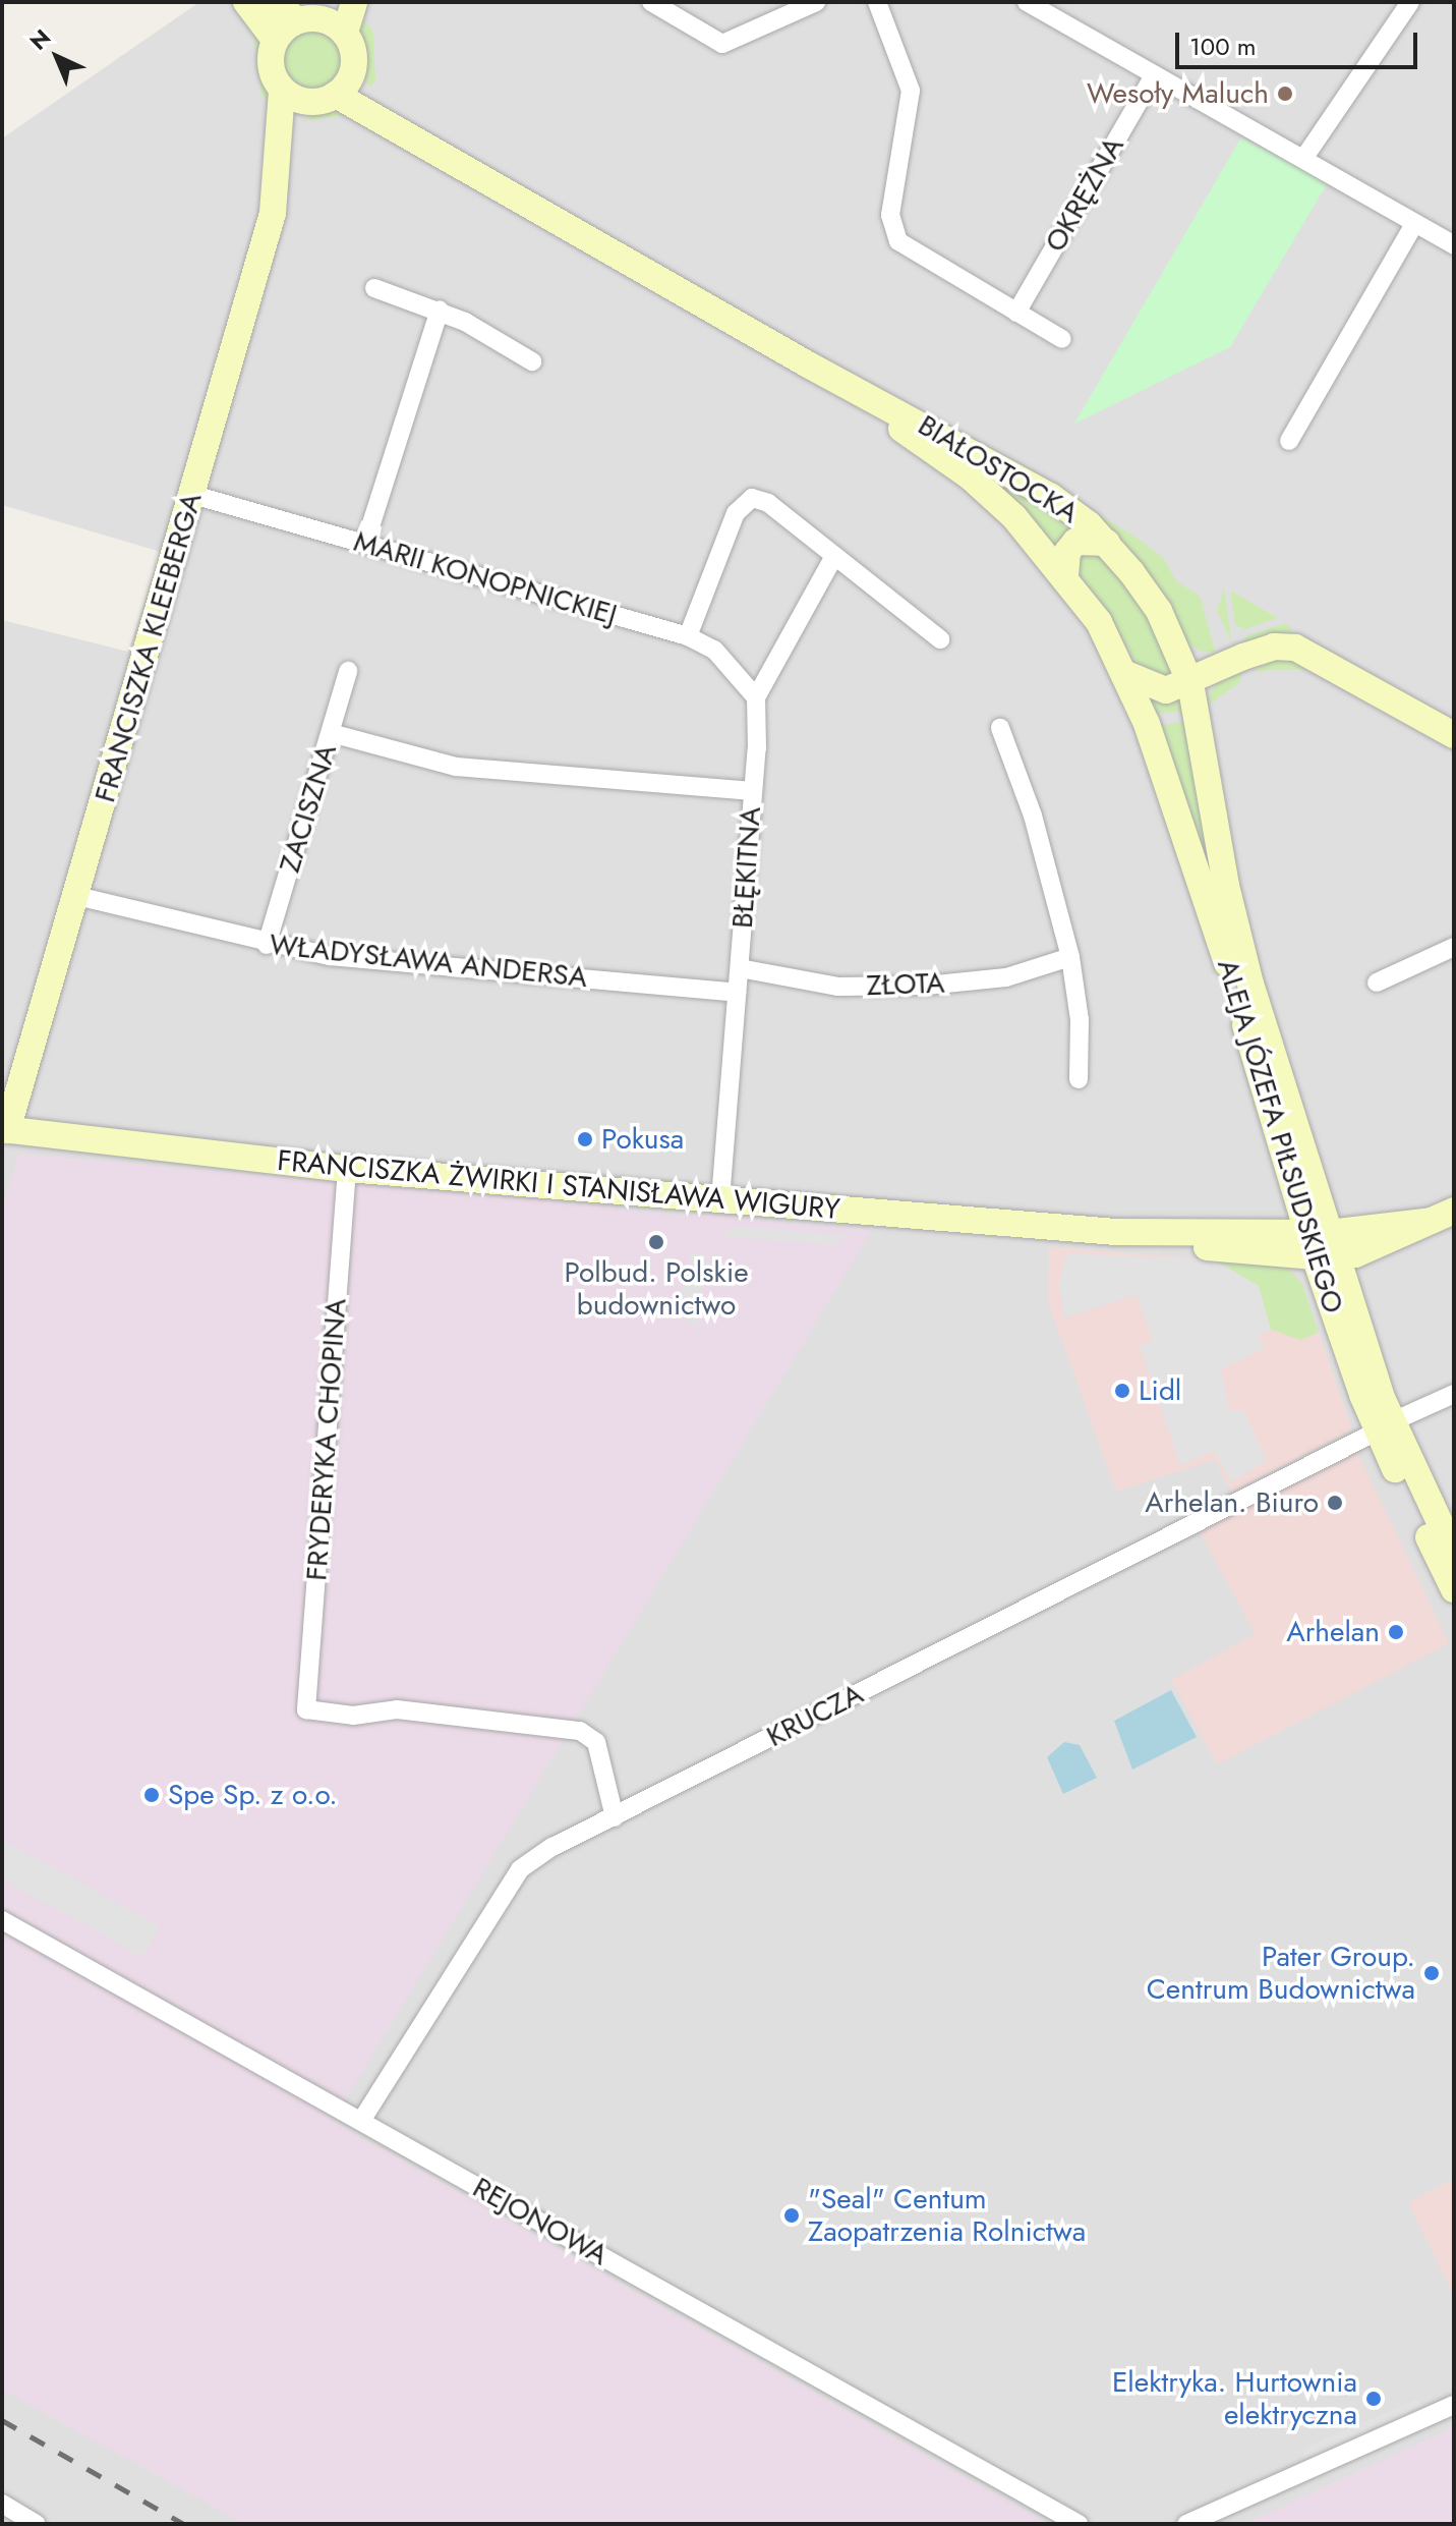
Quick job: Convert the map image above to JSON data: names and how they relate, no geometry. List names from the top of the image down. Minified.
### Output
{"streets":{"main road":["BIAŁOSTOCKA","FRANCISZKA KLEEBERGA","ALEJA JÓZEFA PIŁSUDSKIEGO","FRANCISZKA ŻWIRKI I STANISŁAWA WIGURY"],"street":["OKRĘŻNA","MARII KONOPNICKIEJ","ZACISZNA","BŁĘKITNA","WŁADYSŁAWA ANDERSA","ZŁOTA","FRYDERYKA CHOPINA","KRUCZA","REJONOWA"]},"crossings":[["BIAŁOSTOCKA","FRANCISZKA KLEEBERGA"],["BIAŁOSTOCKA","ALEJA JÓZEFA PIŁSUDSKIEGO"],["MARII KONOPNICKIEJ","FRANCISZKA KLEEBERGA"],["MARII KONOPNICKIEJ","BŁĘKITNA"],["FRANCISZKA KLEEBERGA","WŁADYSŁAWA ANDERSA"],["FRANCISZKA KLEEBERGA","FRANCISZKA ŻWIRKI I STANISŁAWA WIGURY"],["ZACISZNA","WŁADYSŁAWA ANDERSA"],["BŁĘKITNA","WŁADYSŁAWA ANDERSA"],["BŁĘKITNA","ZŁOTA"],["BŁĘKITNA","FRANCISZKA ŻWIRKI I STANISŁAWA WIGURY"],["ALEJA JÓZEFA PIŁSUDSKIEGO","FRANCISZKA ŻWIRKI I STANISŁAWA WIGURY"],["ALEJA JÓZEFA PIŁSUDSKIEGO","KRUCZA"],["FRANCISZKA ŻWIRKI I STANISŁAWA WIGURY","FRYDERYKA CHOPINA"],["FRYDERYKA CHOPINA","KRUCZA"],["KRUCZA","REJONOWA"]],"places":["Wesoły Maluch","Pokusa","Polbud. Polskie budownictwo","Lidl","Arhelan. Biuro","Arhelan","Spe Sp. z o.o.","Pater Group. Centrum Budownictwa","\"Seal\" Centum Zaopatrzenia Rolnictwa","Elektryka. Hurtownia elektryczna"],"scale_bar":"100 m","north":"top left"}
